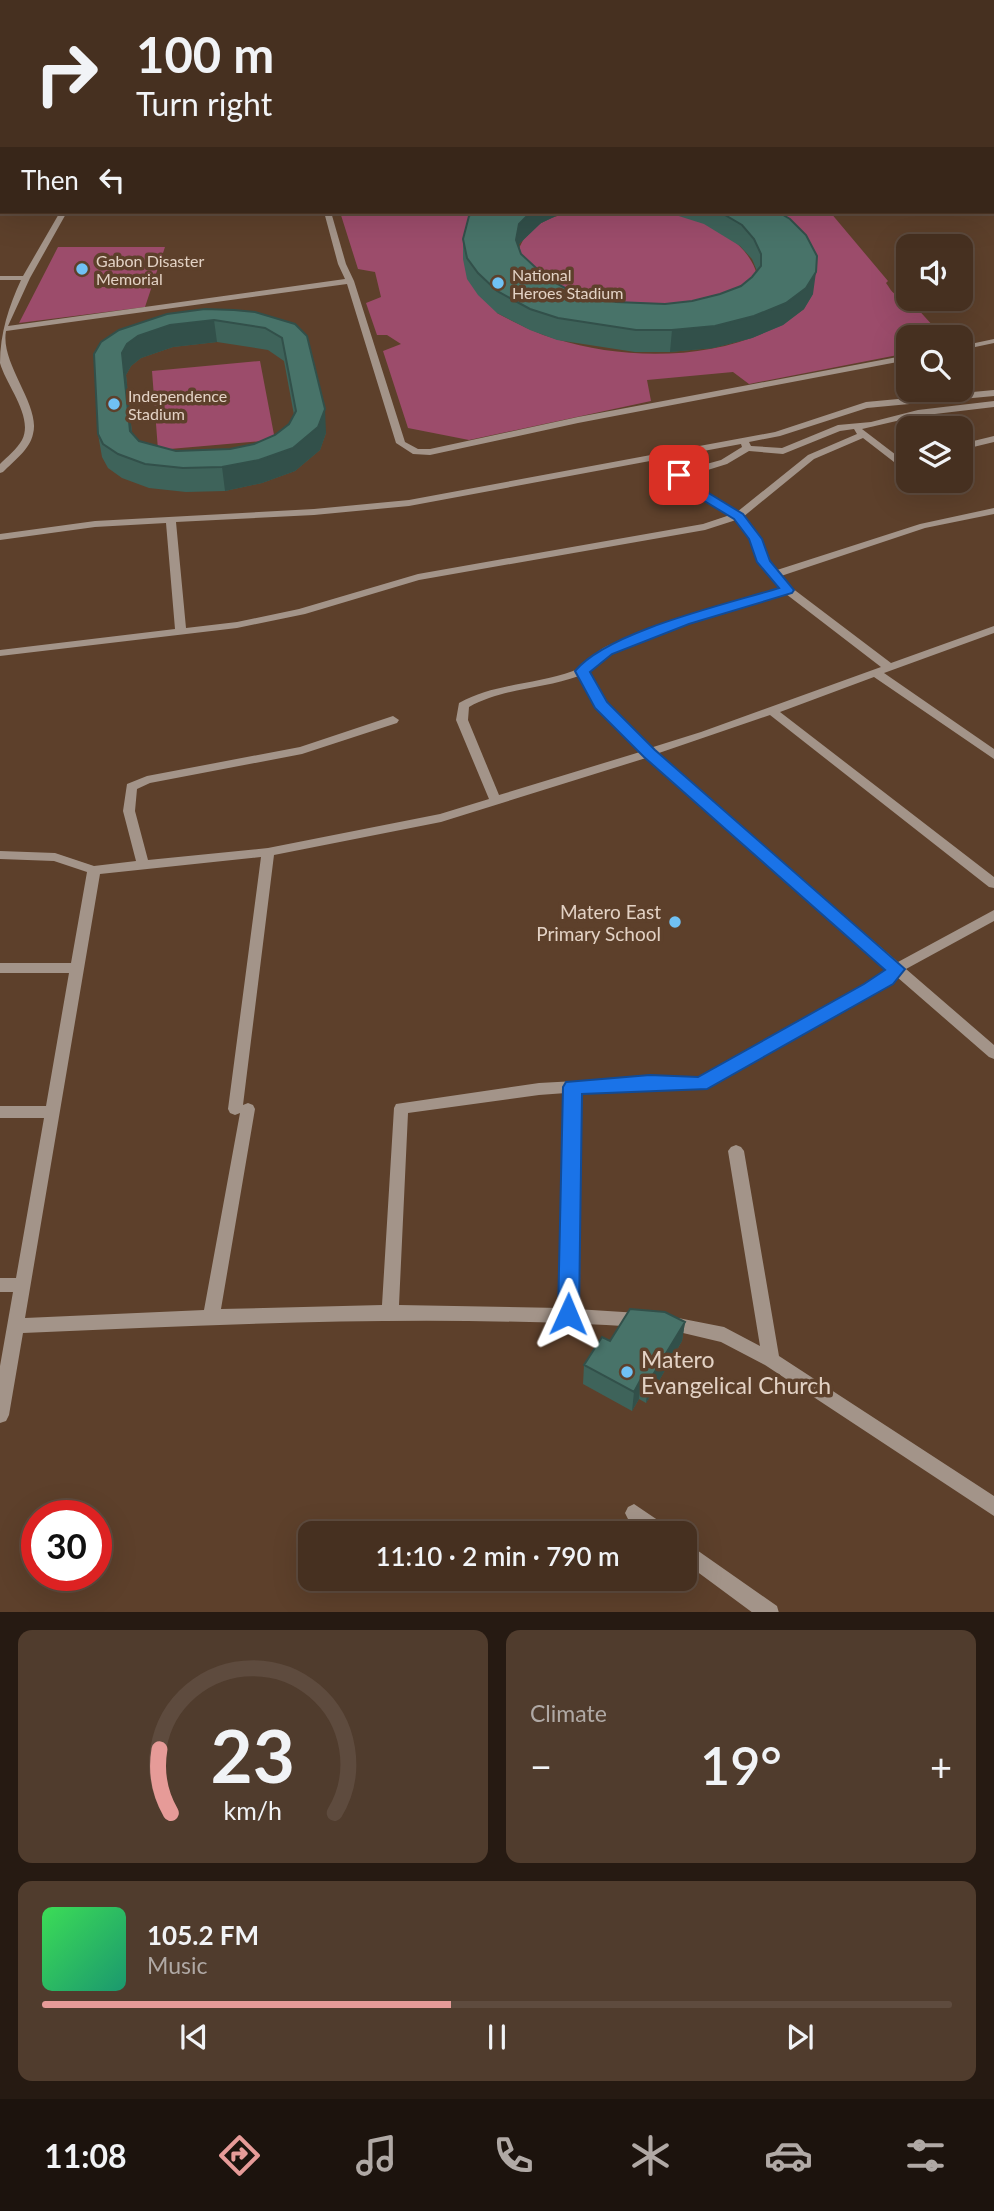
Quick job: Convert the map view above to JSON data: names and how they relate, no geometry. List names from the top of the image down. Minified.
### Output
{"places":["Gabon Disaster Memorial","National Heroes Stadium","Independence Stadium","Matero East Primary School","Matero Evangelical Church"],"page":{"turn":["100 m","Turn right"],"then":"Then","limit":"30","trip":"11:10 · 2 min · 790 m","tile":"Climate","heat":["−","19°","+"],"song":["105.2 FM","Music"],"tabs":"11:08","gauge":["23","km/h"]}}
